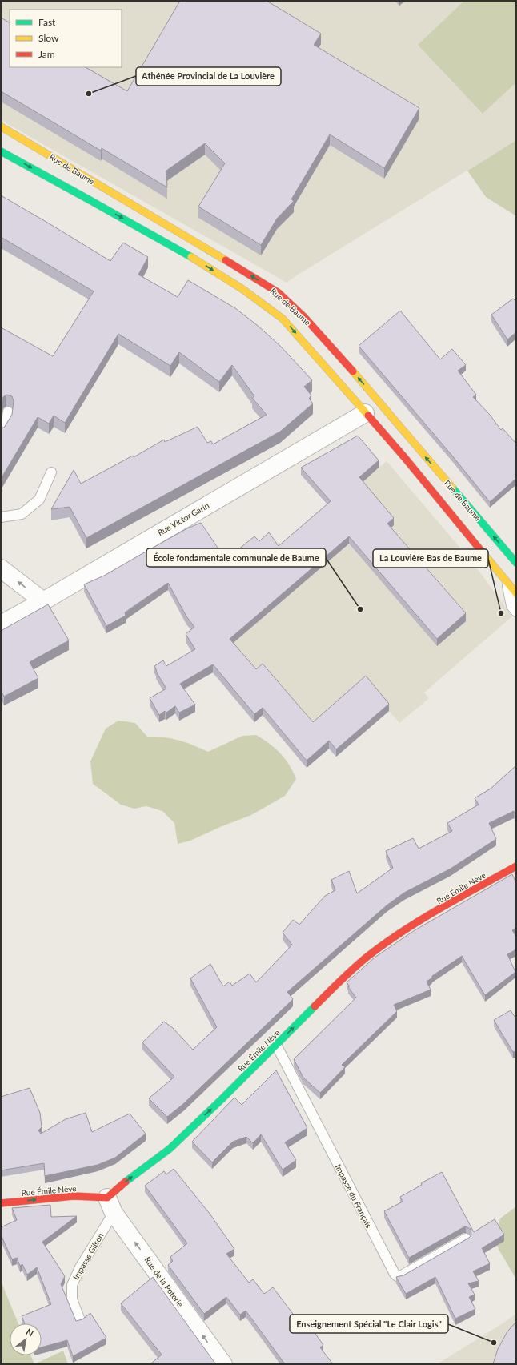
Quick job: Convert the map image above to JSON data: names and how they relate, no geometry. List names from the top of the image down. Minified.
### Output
{"streets":{"main road":["Rue de Baume","Rue Émile Nève"],"street":["Rue Victor Garin","Rue de la Poterie"],"lane":["Impasse du Français","Impasse Gilson"]},"crossings":[["Rue de Baume","Rue Victor Garin"],["Rue Émile Nève","Impasse du Français"],["Rue Émile Nève","Impasse Gilson"],["Rue Émile Nève","Rue de la Poterie"],["Impasse Gilson","Rue de la Poterie"]],"one_way":["Rue Émile Nève","Rue de la Poterie"],"places":["Athénée Provincial de La Louvière","École fondamentale communale de Baume","La Louvière Bas de Baume","Enseignement Spécial \"Le Clair Logis\""],"legend":["Fast","Slow","Jam"],"north":"top right"}
